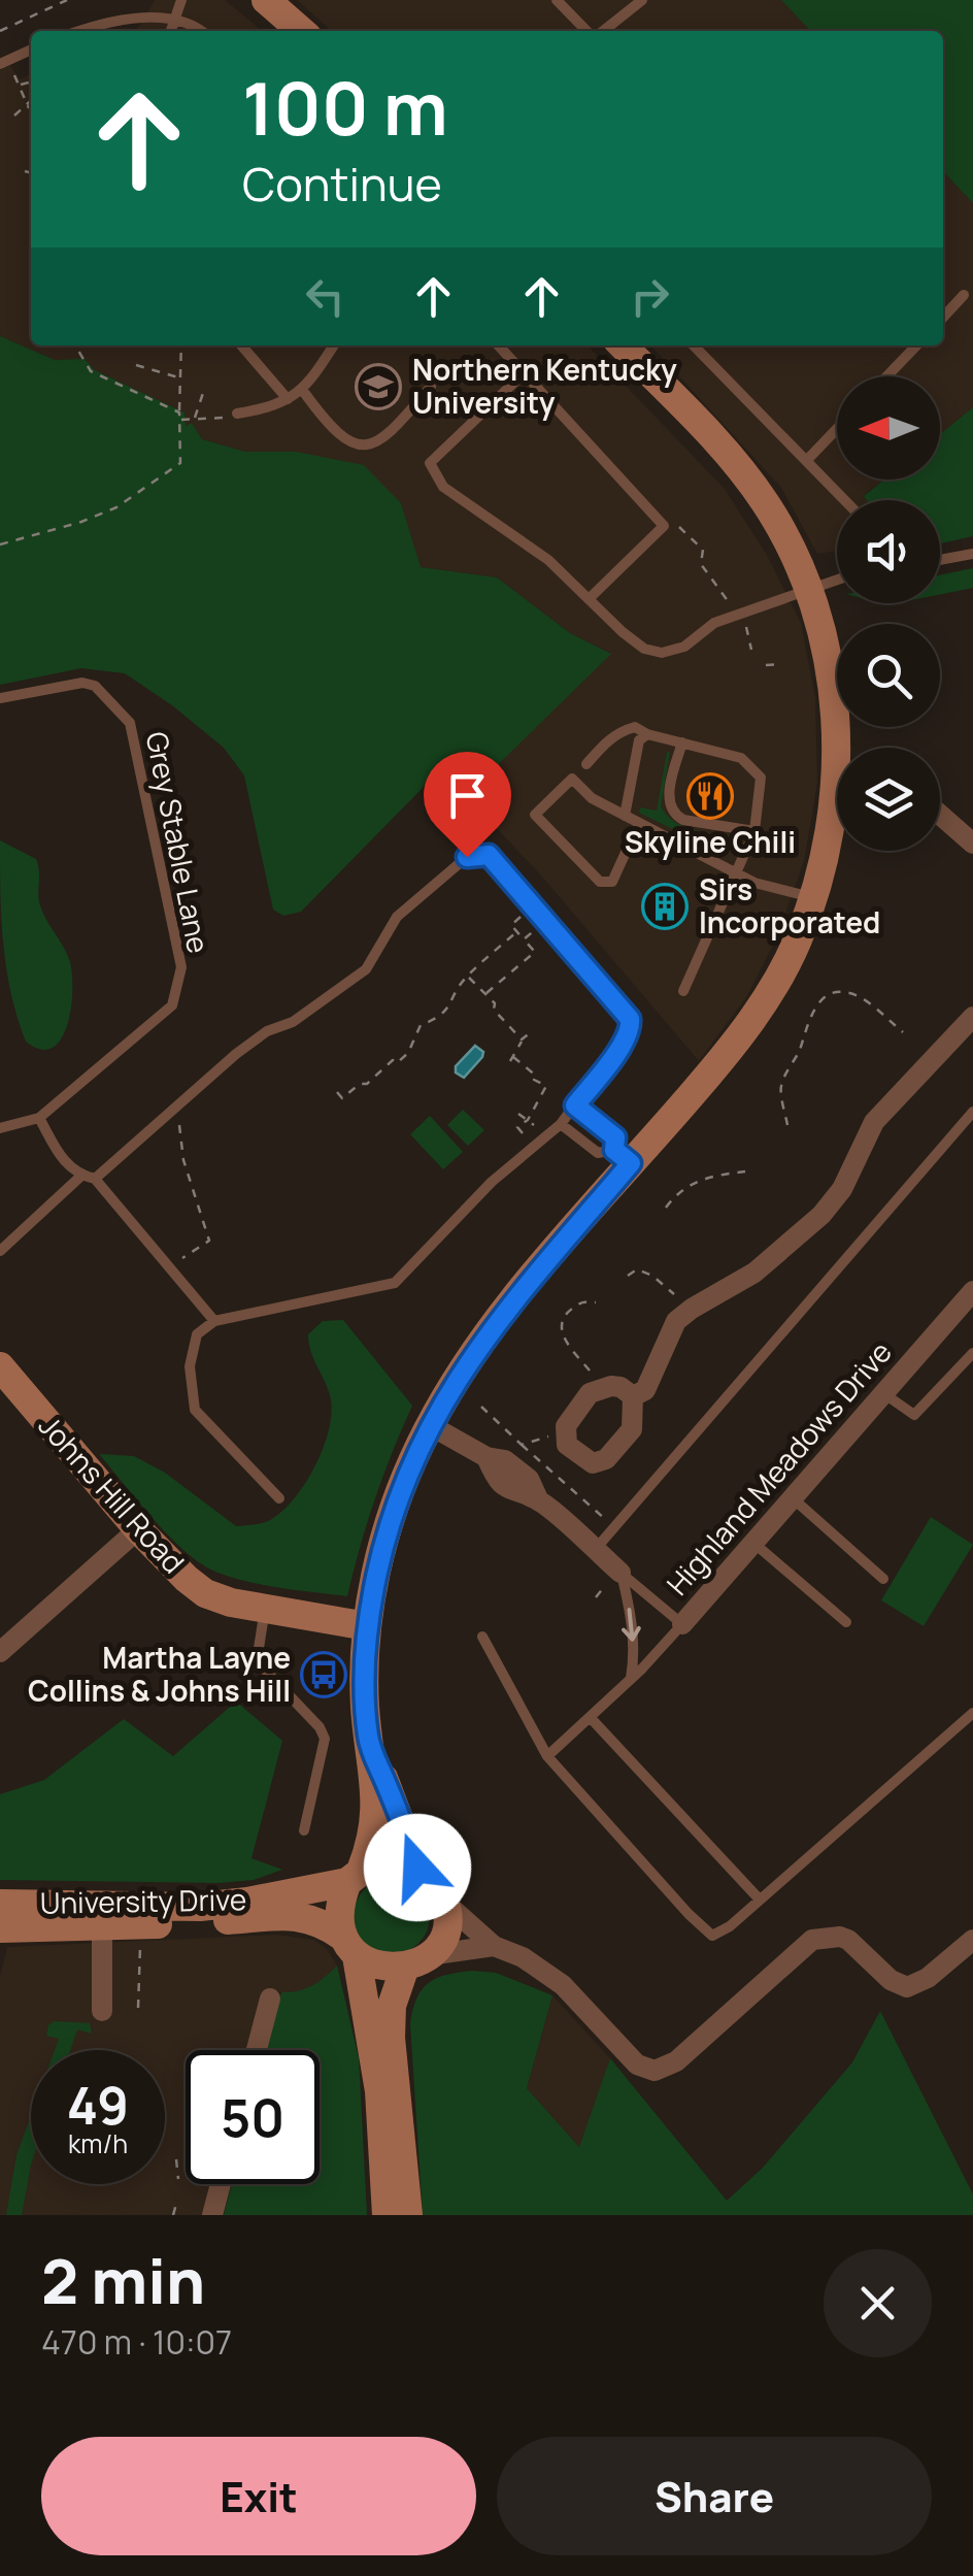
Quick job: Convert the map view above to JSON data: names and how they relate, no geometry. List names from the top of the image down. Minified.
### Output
{"streets":{"main road":["Johns Hill Road","University Drive"],"street":["Highland Meadows Drive"],"lane":["Grey Stable Lane"]},"places":{"school or university":["Northern Kentucky University"],"restaurant":["Skyline Chili"],"building":["Sirs Incorporated"],"bus stop":["Martha Layne Collins & Johns Hill"]},"north":"left","page":{"turn":["100 m","Continue"],"speed":"49 km/h","limit":"50","heading":["2 min","470 m · 10:07"],"buttons":["Exit","Share"]}}
